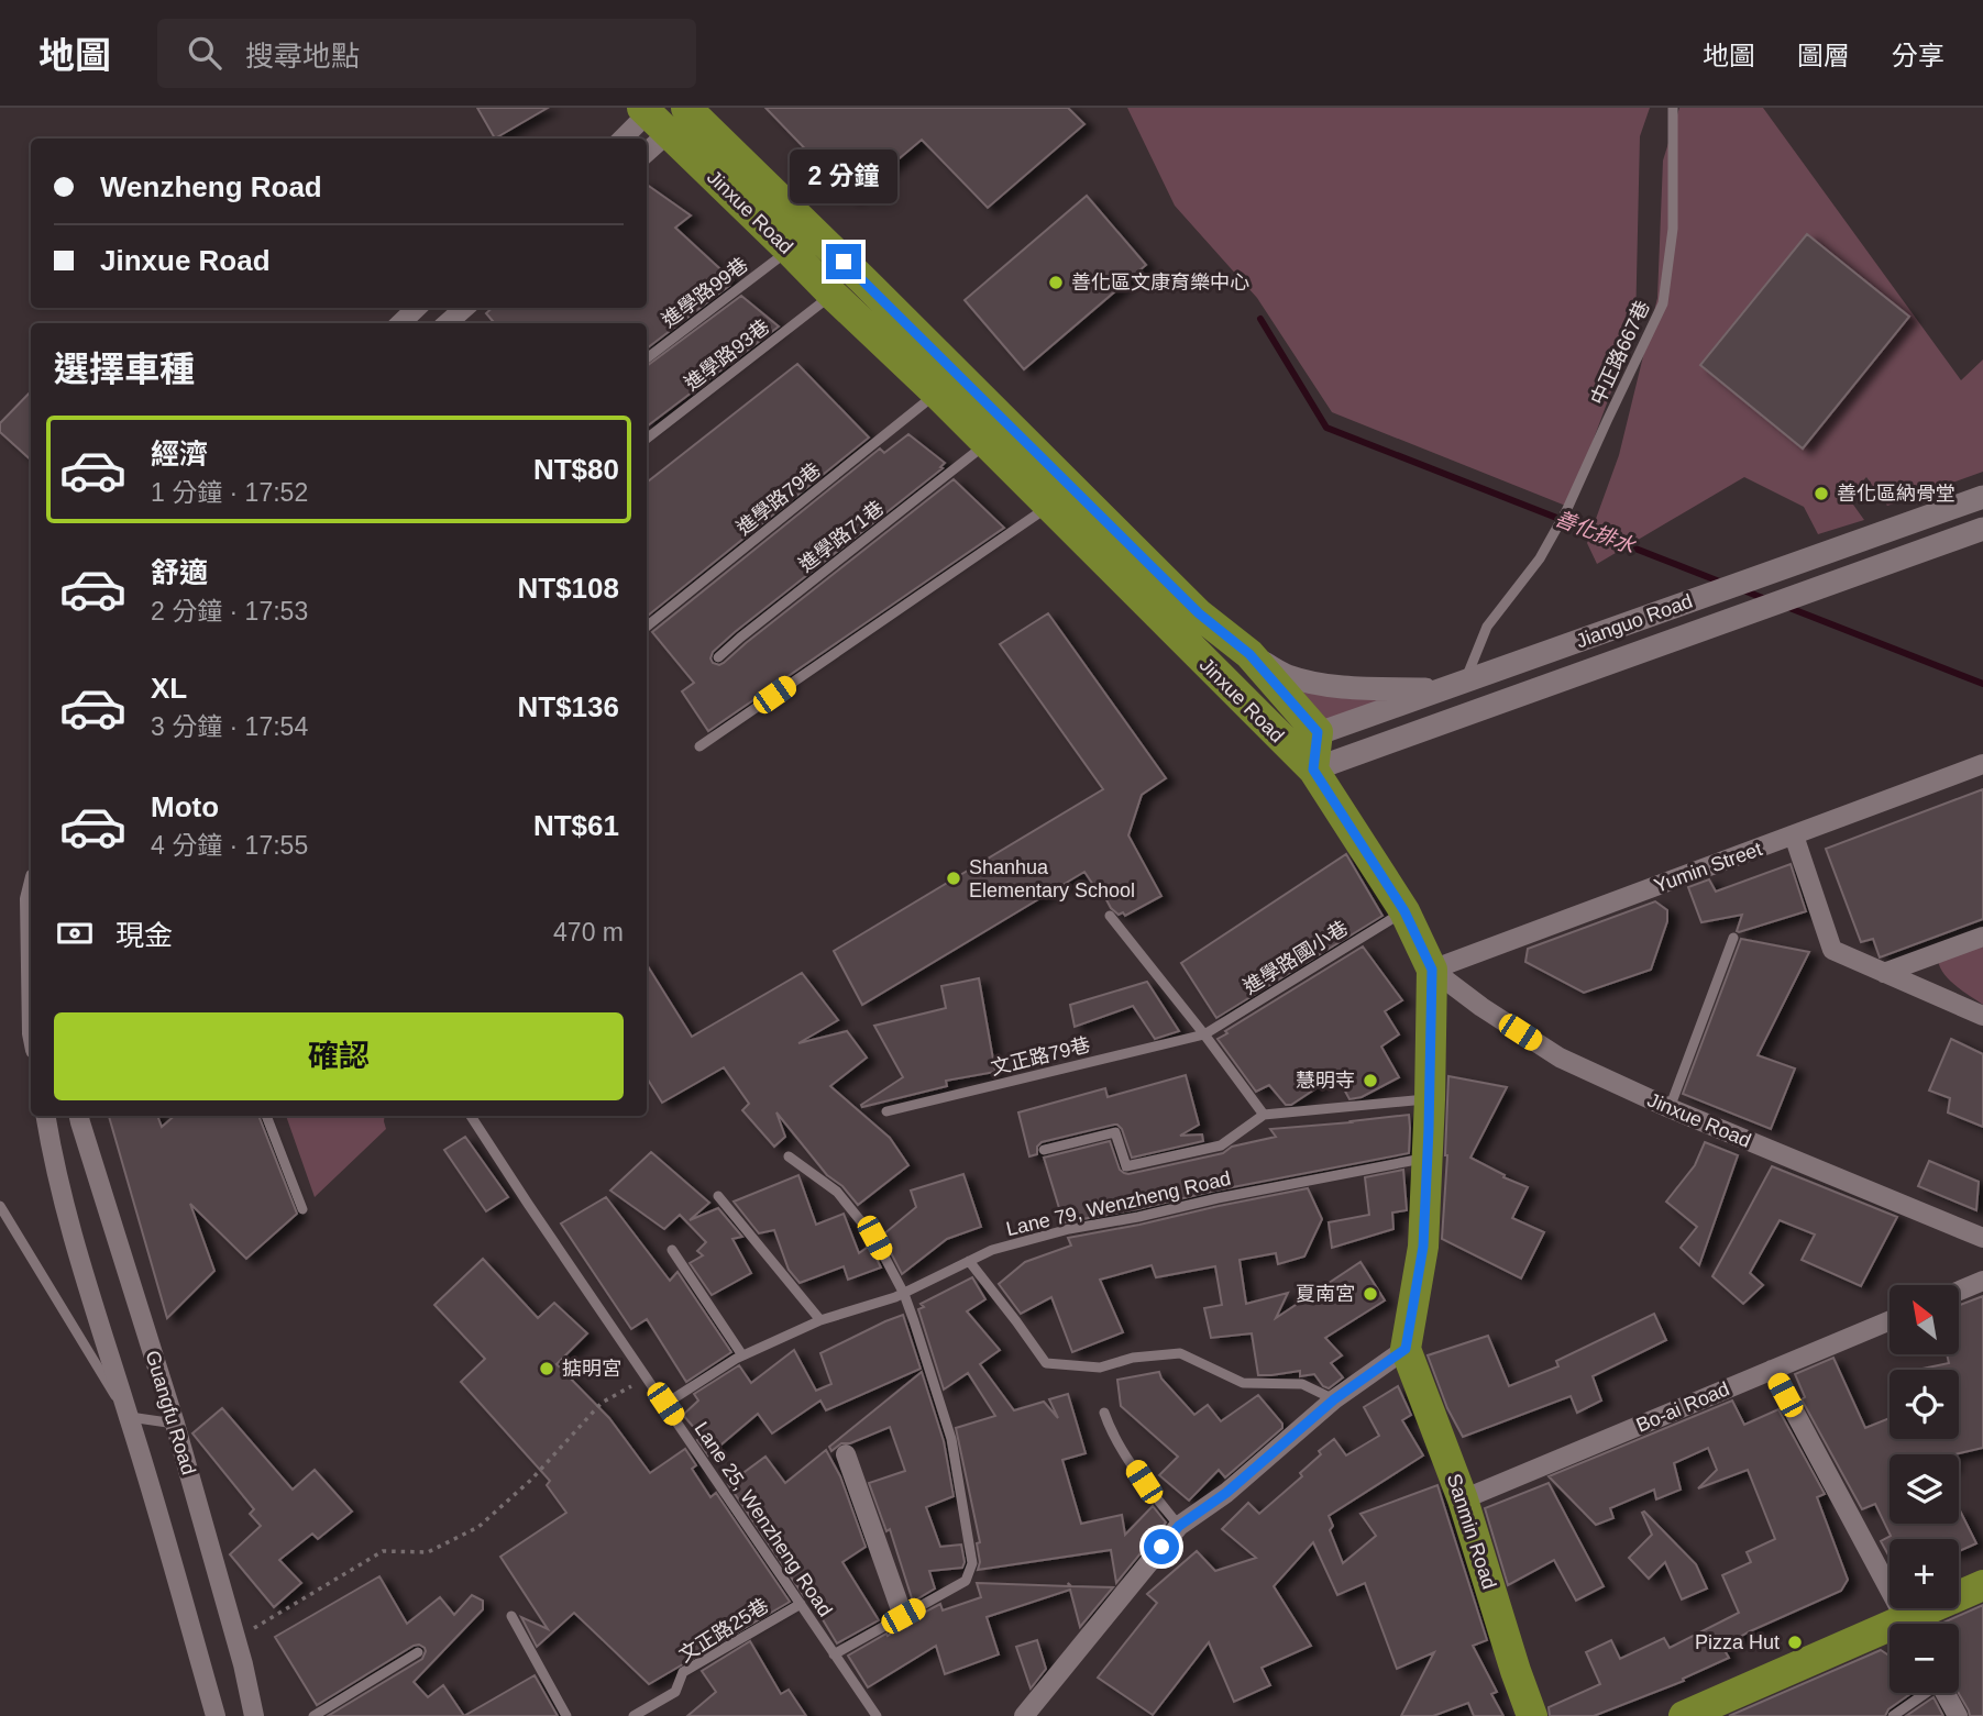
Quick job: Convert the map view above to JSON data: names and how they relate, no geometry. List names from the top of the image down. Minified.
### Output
{"streets":{"main road":["Jinxue Road","Sanmin Road"],"street":["Jianguo Road","Yumin Street","Bo-ai Road","Guangfu Road"],"lane":["進學路99巷","中正路667巷","進學路93巷","進學路79巷","進學路71巷","進學路國小巷","文正路79巷","Lane 79, Wenzheng Road","Lane 25, Wenzheng Road","文正路25巷"]},"crossings":[["Jinxue Road","進學路99巷"],["Jinxue Road","進學路93巷"],["Jinxue Road","進學路79巷"],["Jinxue Road","進學路71巷"],["Jinxue Road","Jianguo Road"],["Jinxue Road","Yumin Street"],["中正路667巷","Jianguo Road"],["進學路國小巷","文正路79巷"],["Lane 79, Wenzheng Road","Lane 25, Wenzheng Road"],["Bo-ai Road","Sanmin Road"],["Lane 25, Wenzheng Road","文正路25巷"]],"water":["善化排水"],"places":["善化區文康育樂中心","善化區納骨堂","Shanhua Elementary School","慧明寺","夏南宮","掂明宮","Pizza Hut"],"north":"top left","page":{"header":"地圖","search":"搜尋地點","nav":["地圖","圖層","分享"],"banner":["Wenzheng Road","Jinxue Road"],"bubble":"2 分鐘","heading":"選擇車種","list":[{"name":"經濟","note":"1 分鐘 · 17:52","value":"NT$80"},{"name":"舒適","note":"2 分鐘 · 17:53","value":"NT$108"},{"name":"XL","note":"3 分鐘 · 17:54","value":"NT$136"},{"name":"Moto","note":"4 分鐘 · 17:55","value":"NT$61"}],"pay":["現金","470 m"],"buttons":"確認","map_buttons":["+","−"]}}
